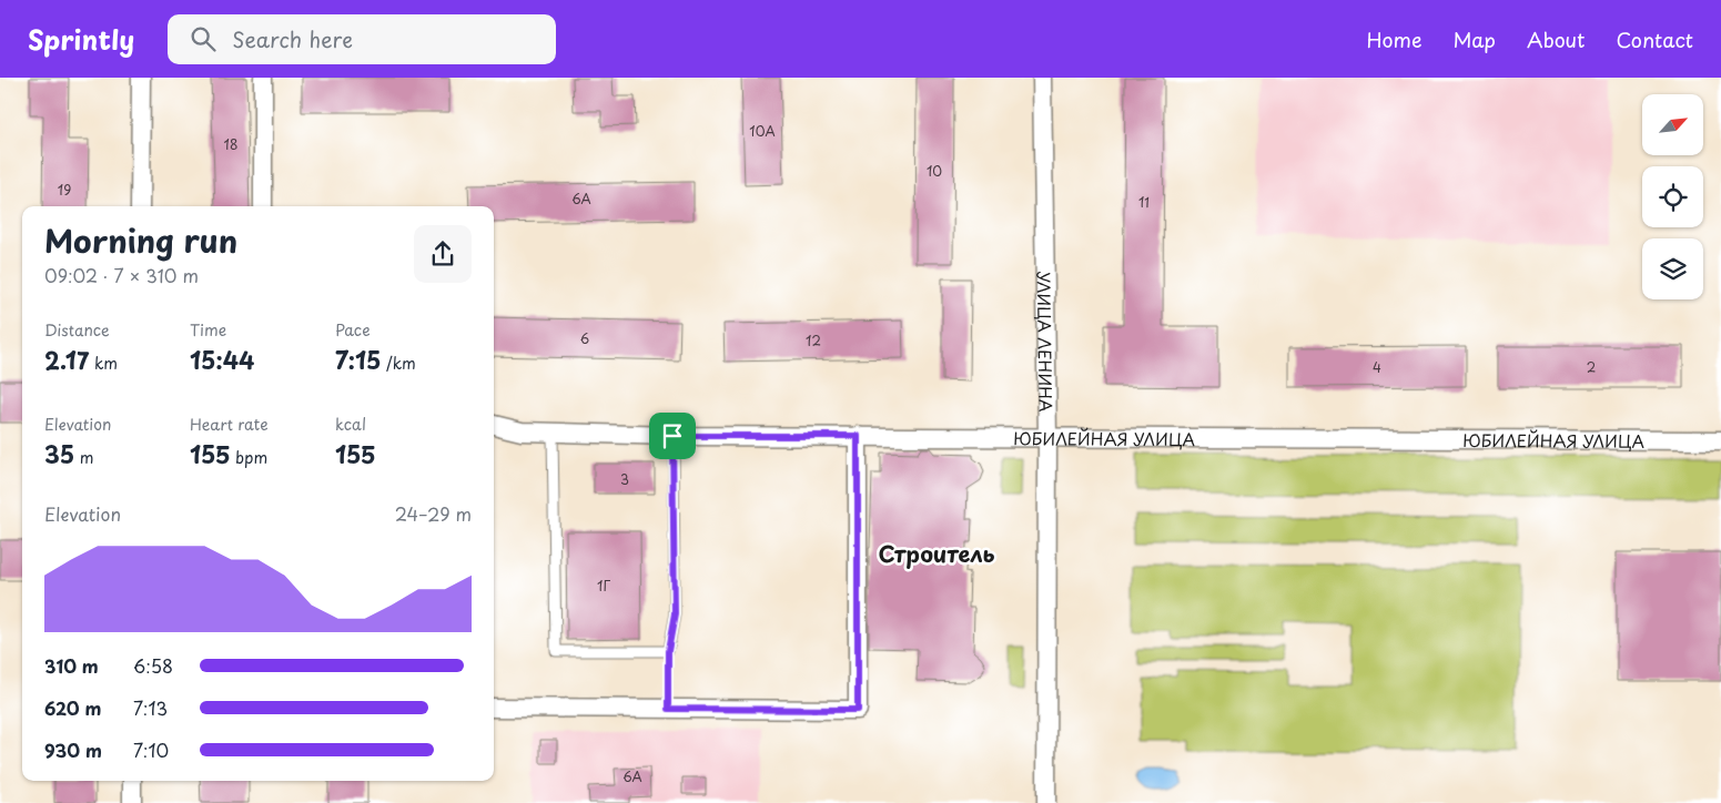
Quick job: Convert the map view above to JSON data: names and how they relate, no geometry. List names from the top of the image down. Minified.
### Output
{"streets":{"street":["УЛИЦА ЛЕНИНА","ЮБИЛЕЙНАЯ УЛИЦА"]},"crossings":[["УЛИЦА ЛЕНИНА","ЮБИЛЕЙНАЯ УЛИЦА"]],"districts":["Строитель"],"house_numbers":["10А","18","10","19","6А","11","6","12","4","2","3","1Г","6А"],"north":"top right","page":{"header":"Sprintly","search":"Search here","nav":["Home","Map","About","Contact"],"heading":["Morning run","09:02 · 7 × 310 m"],"stats":[["Distance","2.17 km"],["Time","15:44"],["Pace","7:15 /km"],["Elevation","35 m"],["Heart rate","155 bpm"],["kcal","155"]],"chart":["Elevation","24–29 m"],"list":[{"name":"310 m","note":"6:58"},{"name":"620 m","note":"7:13"},{"name":"930 m","note":"7:10"}]}}
